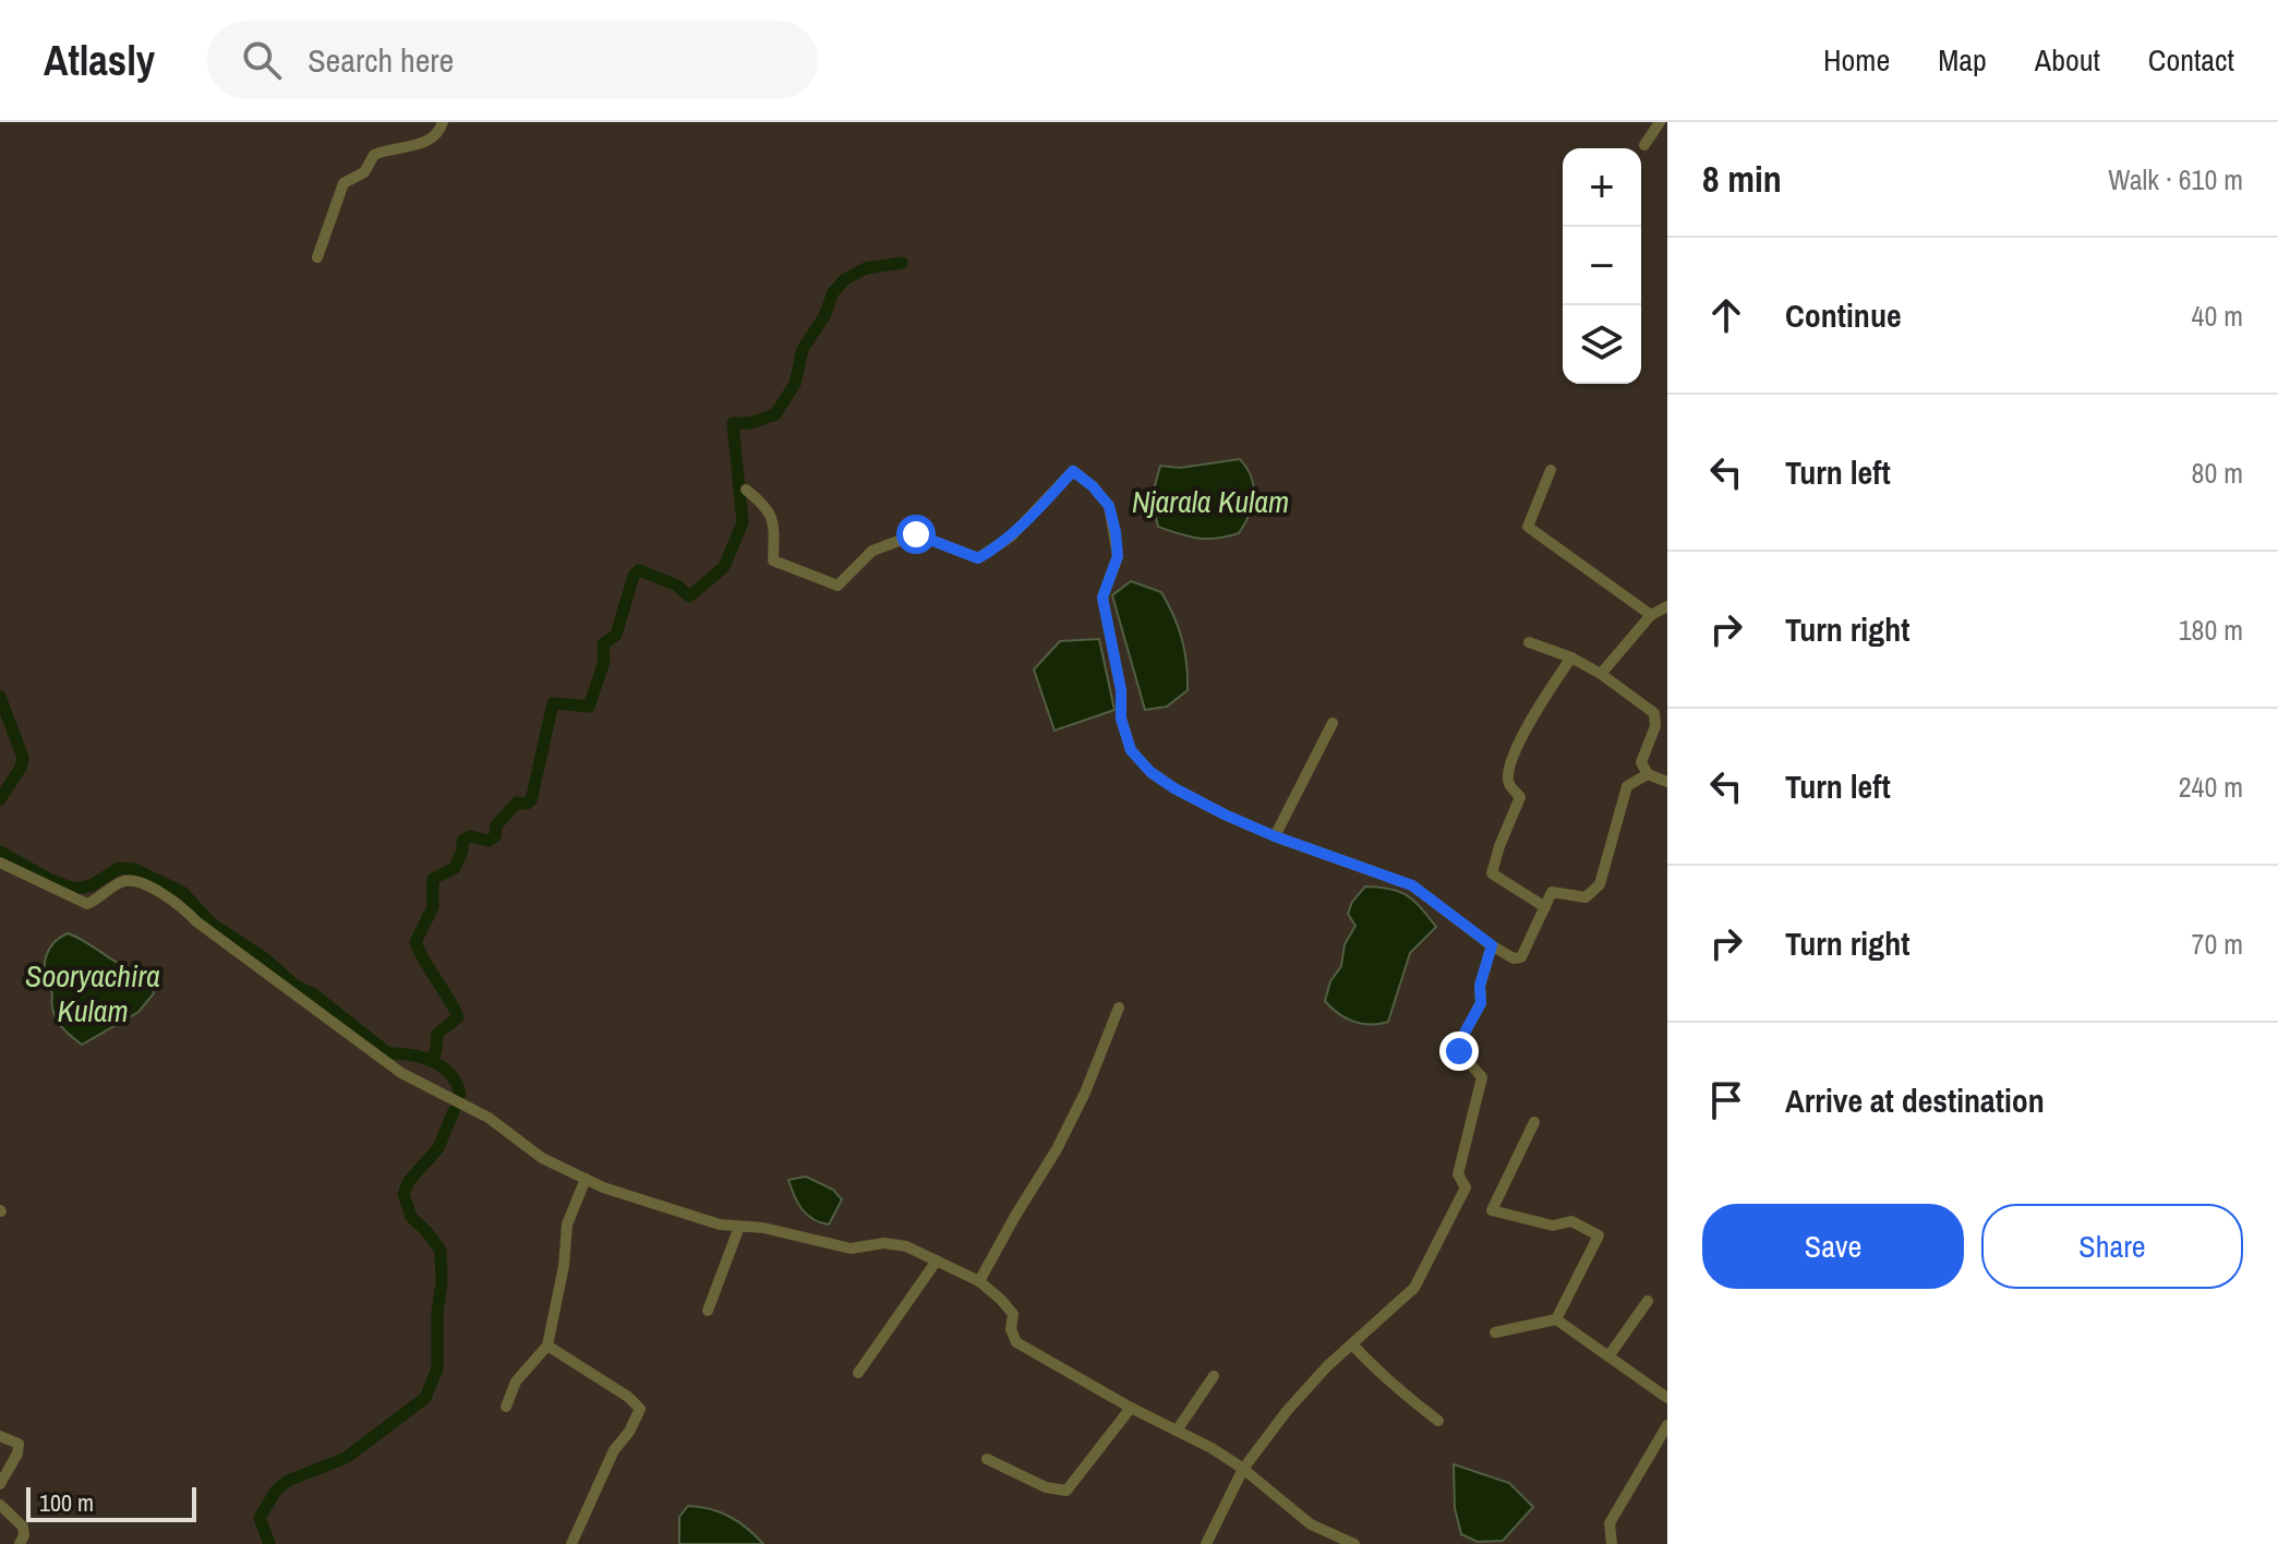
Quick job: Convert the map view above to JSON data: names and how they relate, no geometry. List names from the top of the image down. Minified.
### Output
{"water":["Njarala Kulam","Sooryachira Kulam"],"scale_bar":"100 m","page":{"header":"Atlasly","search":"Search here","nav":["Home","Map","About","Contact"],"heading":["8 min","Walk · 610 m"],"map_buttons":["+","−"],"list":[["Continue","40 m"],["Turn left","80 m"],["Turn right","180 m"],["Turn left","240 m"],["Turn right","70 m"],"Arrive at destination"],"buttons":["Save","Share"],"scale":"100 m"}}
